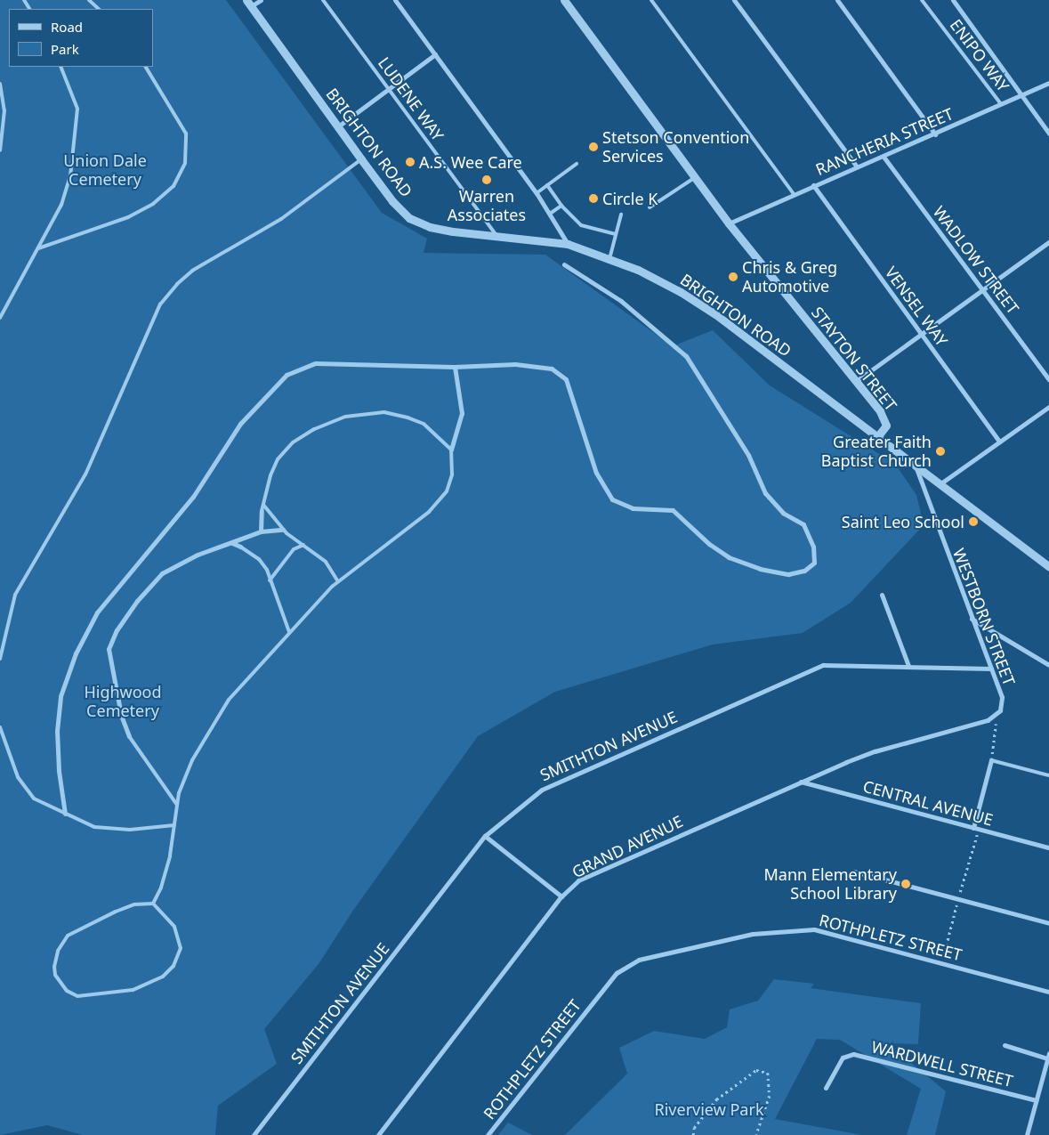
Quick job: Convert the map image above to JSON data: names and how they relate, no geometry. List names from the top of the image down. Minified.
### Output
{"streets":{"street":["RANCHERIA STREET","BRIGHTON ROAD","WADLOW STREET","VENSEL WAY","STAYTON STREET","WESTBORN STREET","SMITHTON AVENUE","CENTRAL AVENUE","GRAND AVENUE","ROTHPLETZ STREET","WARDWELL STREET"],"lane":["ENIPO WAY","LUDENE WAY"]},"crossings":[["ENIPO WAY","RANCHERIA STREET"],["LUDENE WAY","BRIGHTON ROAD"],["RANCHERIA STREET","WADLOW STREET"],["RANCHERIA STREET","VENSEL WAY"],["RANCHERIA STREET","STAYTON STREET"],["BRIGHTON ROAD","STAYTON STREET"],["BRIGHTON ROAD","WESTBORN STREET"],["WESTBORN STREET","SMITHTON AVENUE"],["WESTBORN STREET","GRAND AVENUE"],["CENTRAL AVENUE","GRAND AVENUE"]],"parks":["Union Dale Cemetery","Highwood Cemetery","Riverview Park"],"places":["Stetson Convention Services","A.S. Wee Care","Warren Associates","Circle K","Chris & Greg Automotive","Greater Faith Baptist Church","Saint Leo School","Mann Elementary School Library"],"legend":["Road","Park"]}
